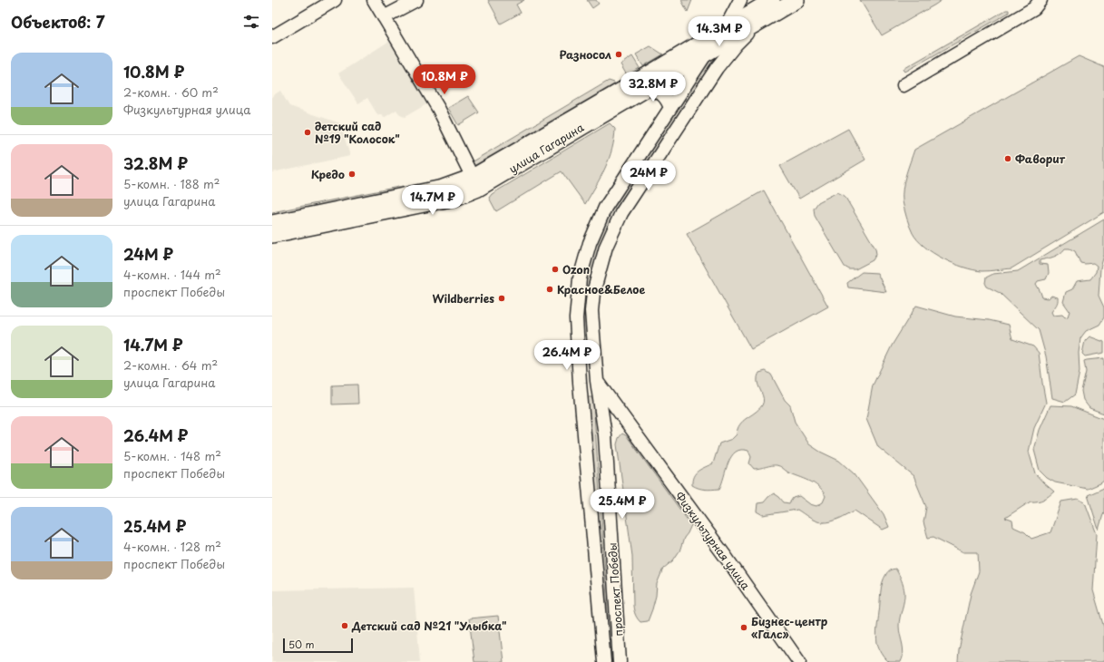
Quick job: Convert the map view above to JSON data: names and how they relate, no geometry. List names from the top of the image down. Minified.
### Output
{"streets":{"main road":["улица Гагарина"],"street":["Физкультурная улица","проспект Победы"]},"crossings":[["улица Гагарина","проспект Победы"],["Физкультурная улица","проспект Победы"]],"places":["Разносол","детский сад №19 \"Колосок\"","Фаворит","Кредо","Ozon","Красное&Белое","Wildberries","Детский сад №21 \"Улыбка\"","Бизнес-центр «Галс»"],"scale_bar":"50 m","page":{"heading":"Объектов: 7","price":["14.3M ₽","10.8M ₽","32.8M ₽","24M ₽","14.7M ₽","26.4M ₽","25.4M ₽"],"list":[{"name":"10.8M ₽","note":"2-комн. · 60 m² · Физкультурная улица"},{"name":"32.8M ₽","note":"5-комн. · 188 m² · улица Гагарина"},{"name":"24M ₽","note":"4-комн. · 144 m² · проспект Победы"},{"name":"14.7M ₽","note":"2-комн. · 64 m² · улица Гагарина"},{"name":"26.4M ₽","note":"5-комн. · 148 m² · проспект Победы"},{"name":"25.4M ₽","note":"4-комн. · 128 m² · проспект Победы"}],"scale":"50 m"}}
